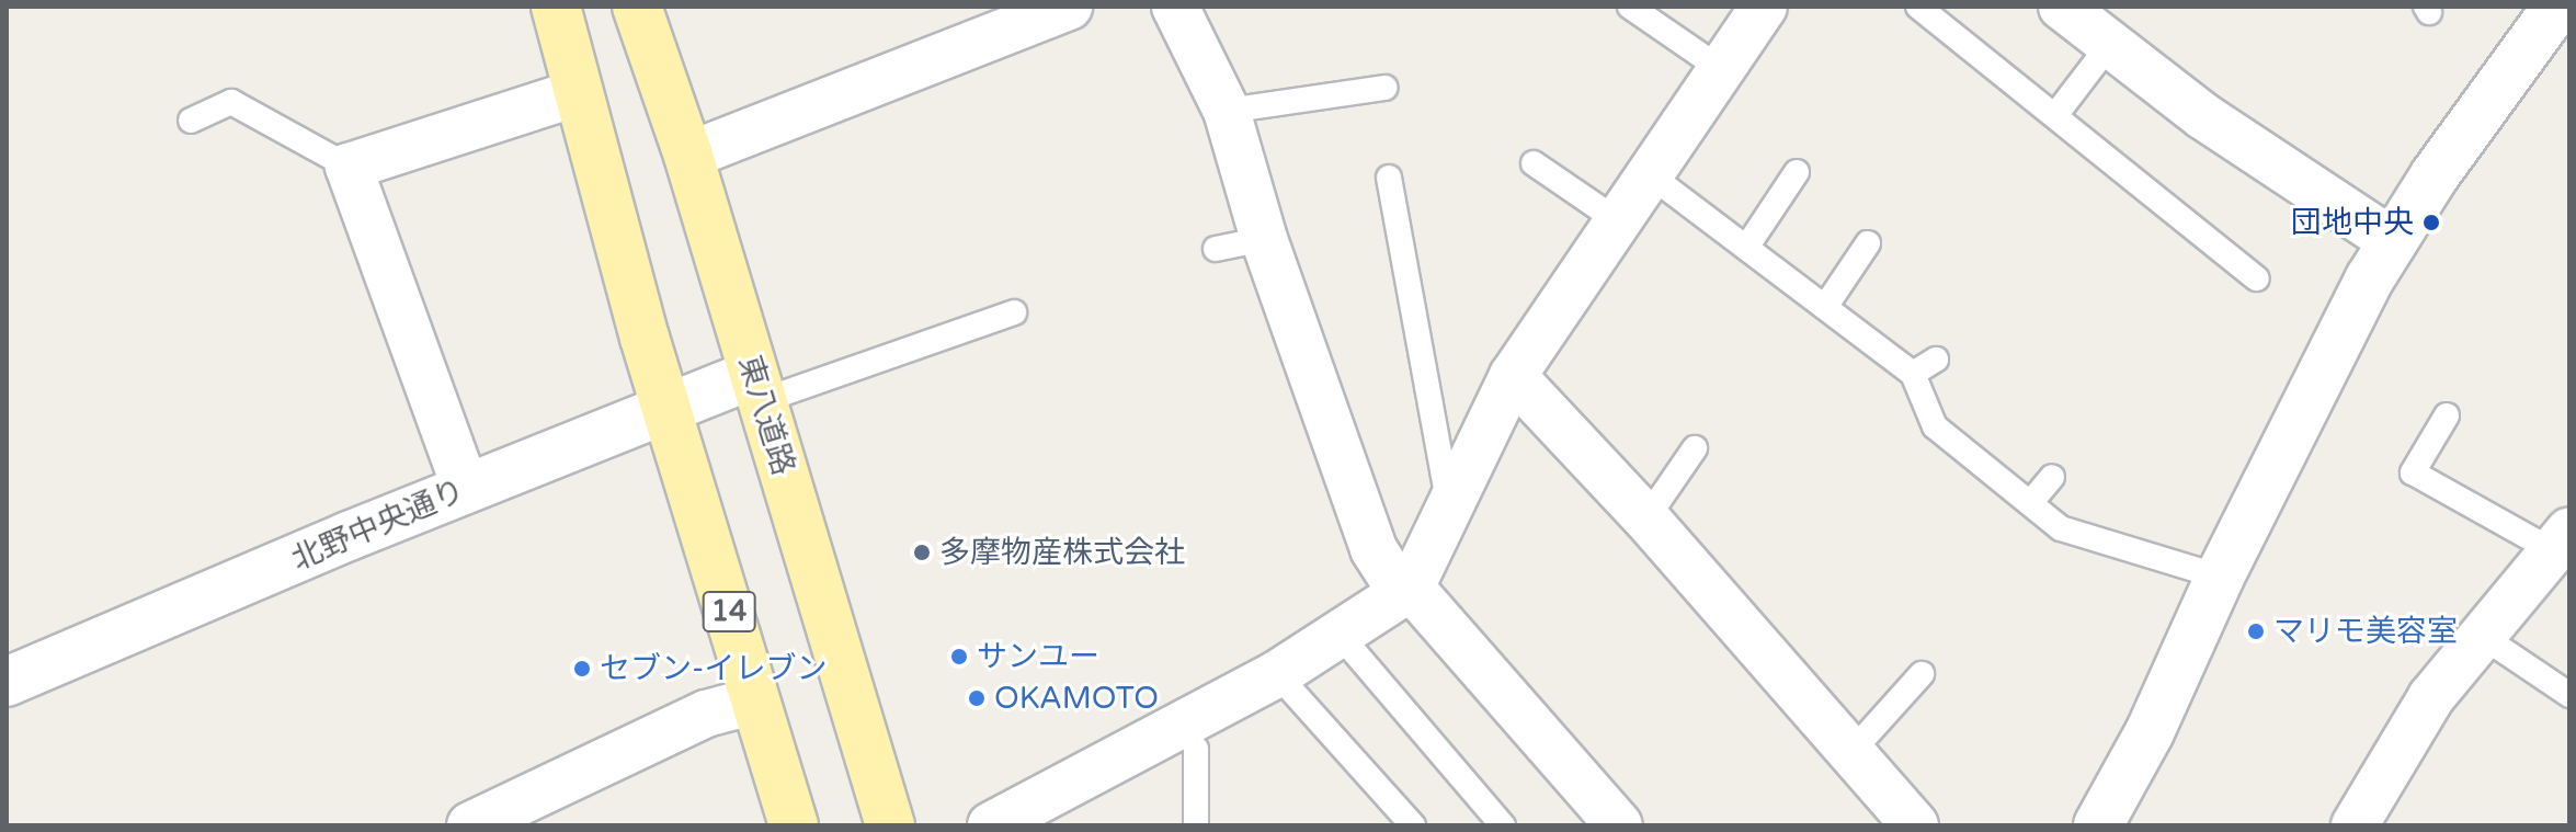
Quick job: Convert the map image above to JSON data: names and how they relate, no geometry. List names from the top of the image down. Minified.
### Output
{"streets":{"main road":["東八道路","14"],"street":["北野中央通り"]},"crossings":[["東八道路","北野中央通り"],["北野中央通り","14"]],"places":["団地中央","多摩物産株式会社","マリモ美容室","サンユー","セブン-イレブン","OKAMOTO"]}
